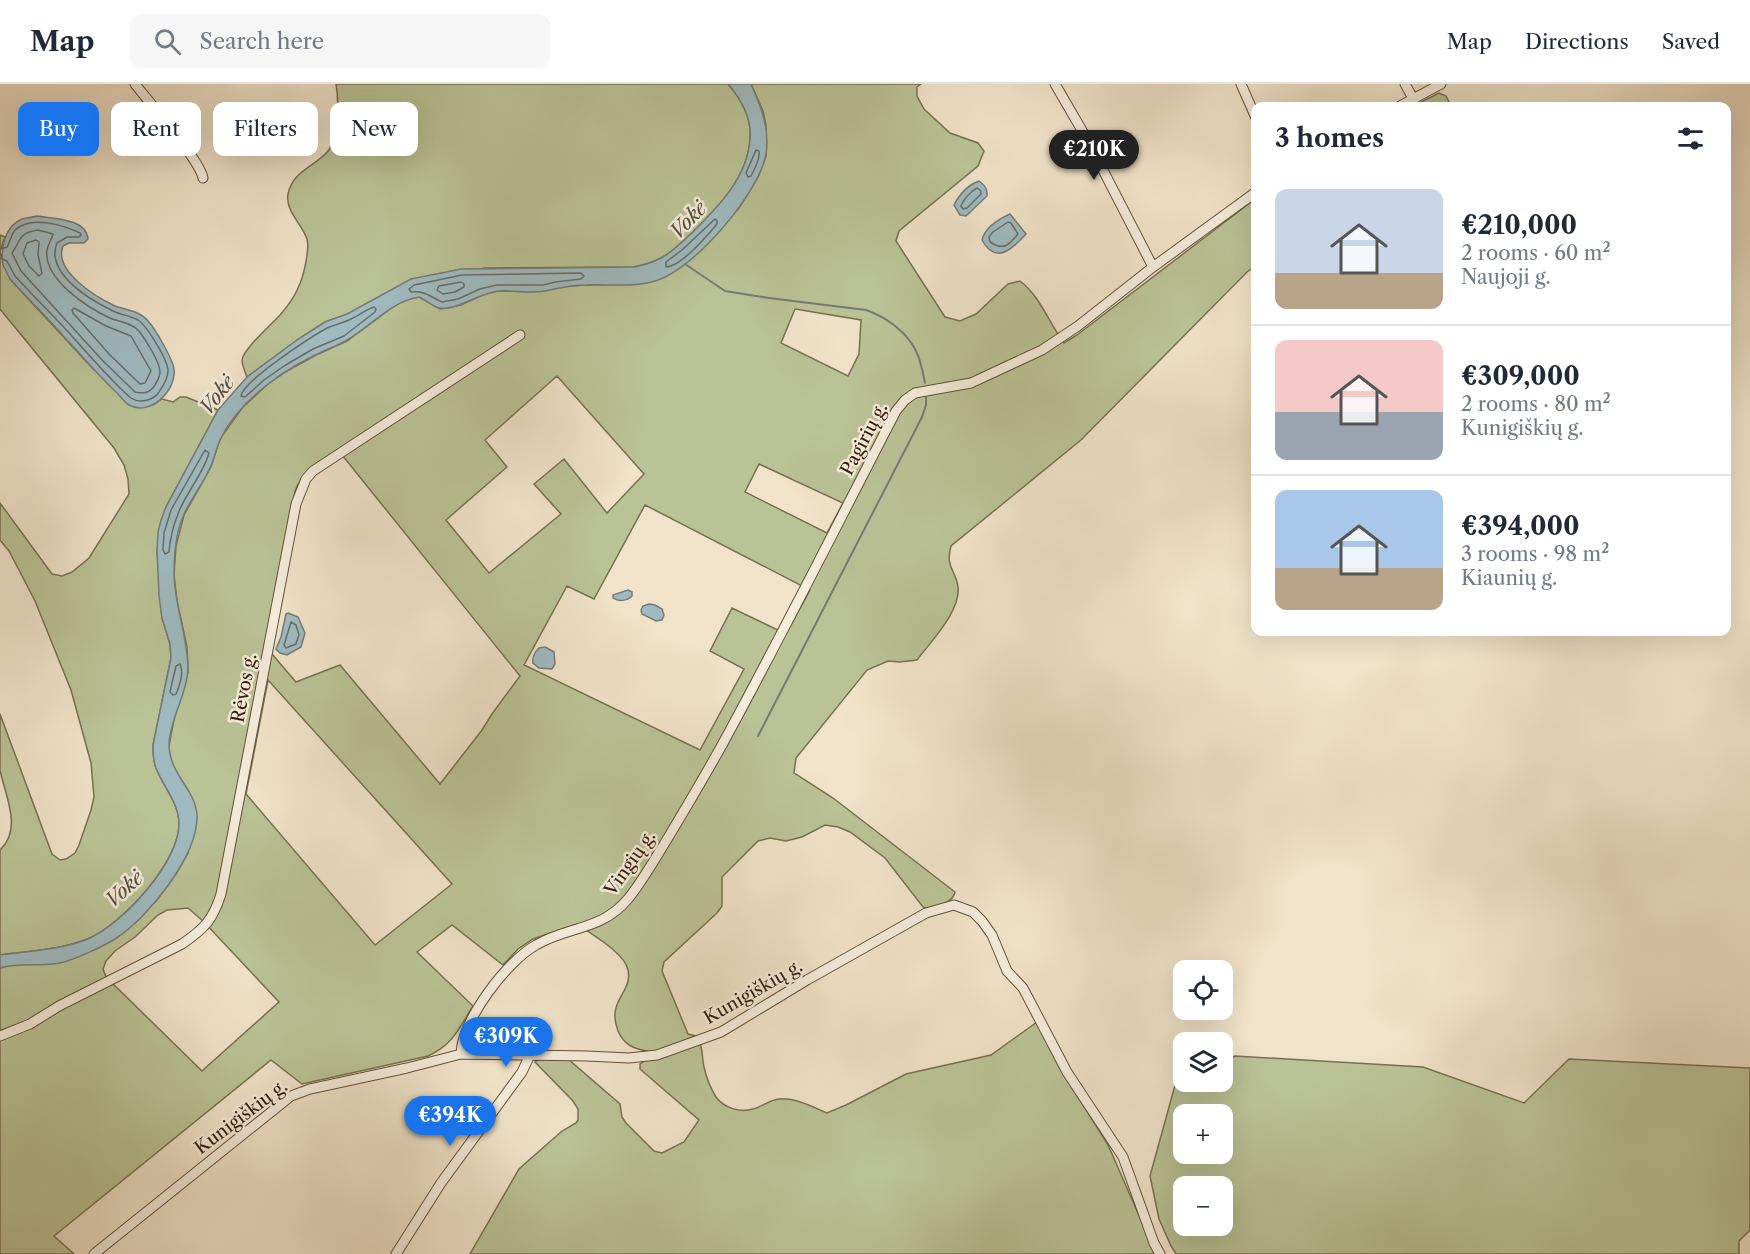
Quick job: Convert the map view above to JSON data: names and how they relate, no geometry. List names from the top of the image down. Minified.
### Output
{"streets":{"street":["Pagirių g.","Rėvos g.","Vingių g.","Kunigiškių g."]},"crossings":[["Pagirių g.","Vingių g."],["Vingių g.","Kunigiškių g."]],"water":["Vokė"],"page":{"header":"Map","search":"Search here","nav":["Map","Directions","Saved"],"chip":["Buy","Rent","Filters","New"],"heading":"3 homes","price":["€210K","€309K","€394K"],"list":[{"name":"€210,000","note":"2 rooms · 60 m² · Naujoji g."},{"name":"€309,000","note":"2 rooms · 80 m² · Kunigiškių g."},{"name":"€394,000","note":"3 rooms · 98 m² · Kiaunių g."}],"map_buttons":["+","−"]}}
